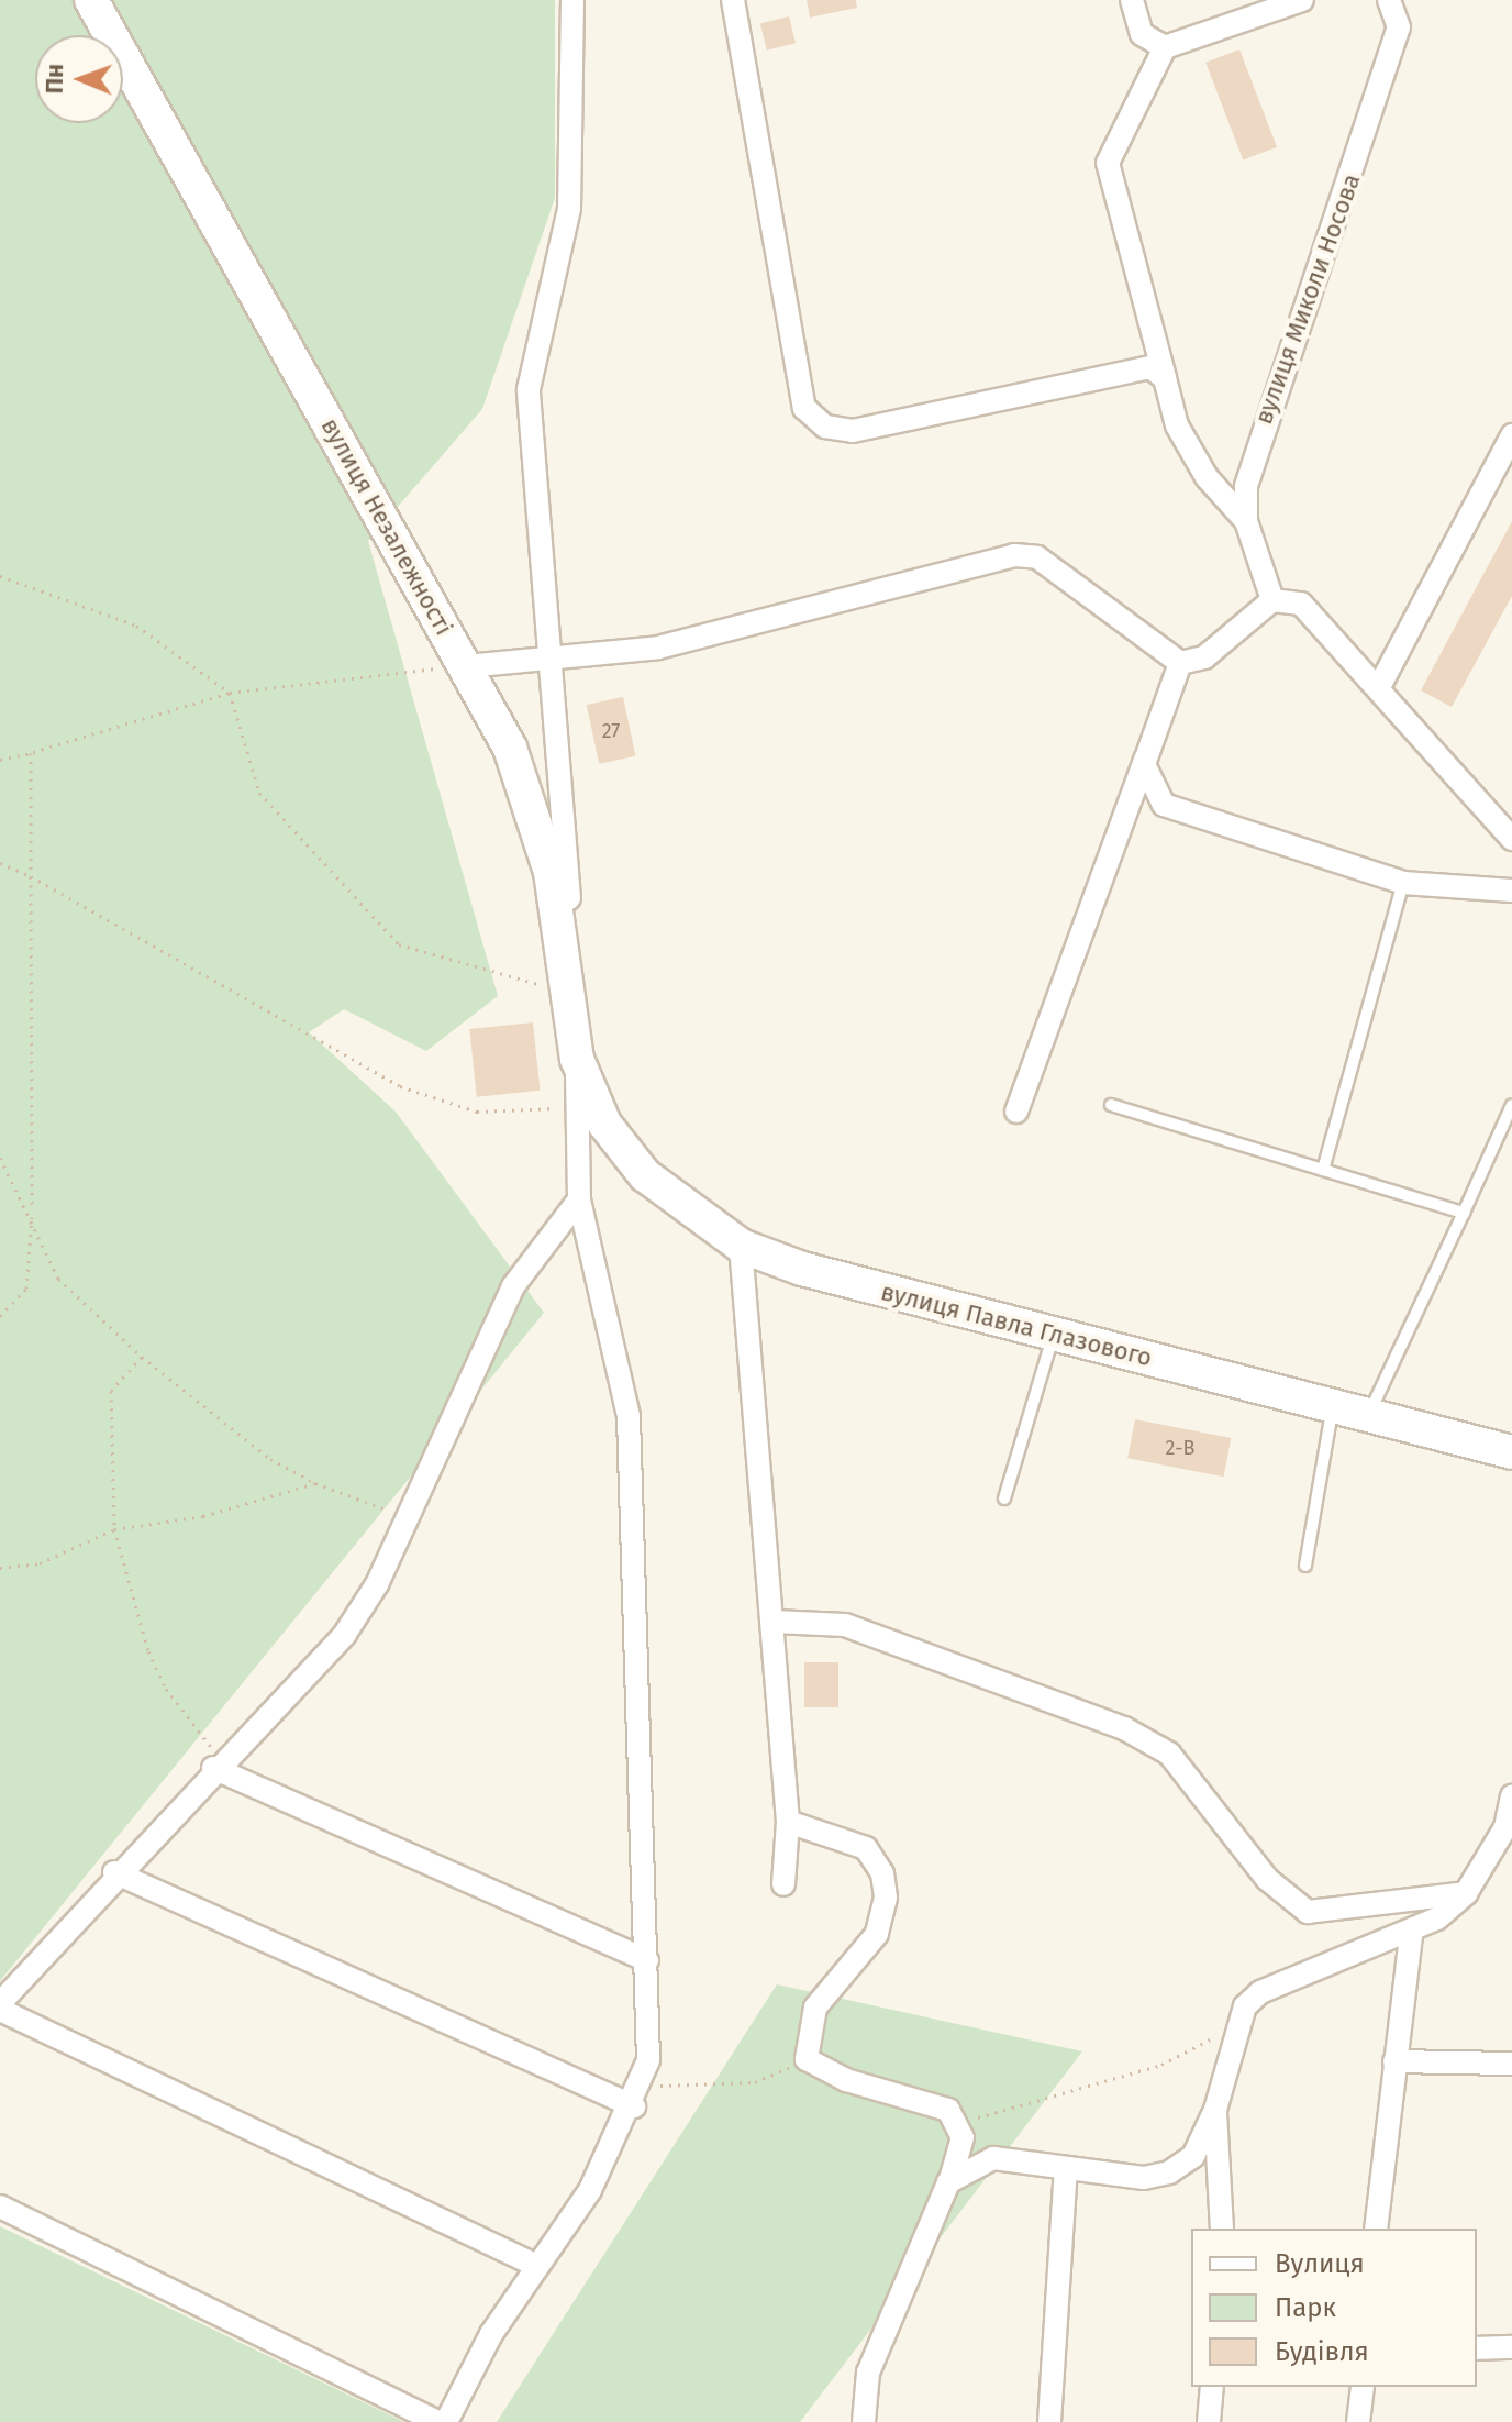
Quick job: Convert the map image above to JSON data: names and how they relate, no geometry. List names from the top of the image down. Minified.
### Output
{"streets":{"main road":["вулиця Незалежності","вулиця Павла Глазового"],"street":["вулиця Миколи Носова"]},"crossings":[["вулиця Незалежності","вулиця Павла Глазового"]],"house_numbers":["27","2-В"],"legend":["Вулиця","Парк","Будівля"],"north":"left"}
